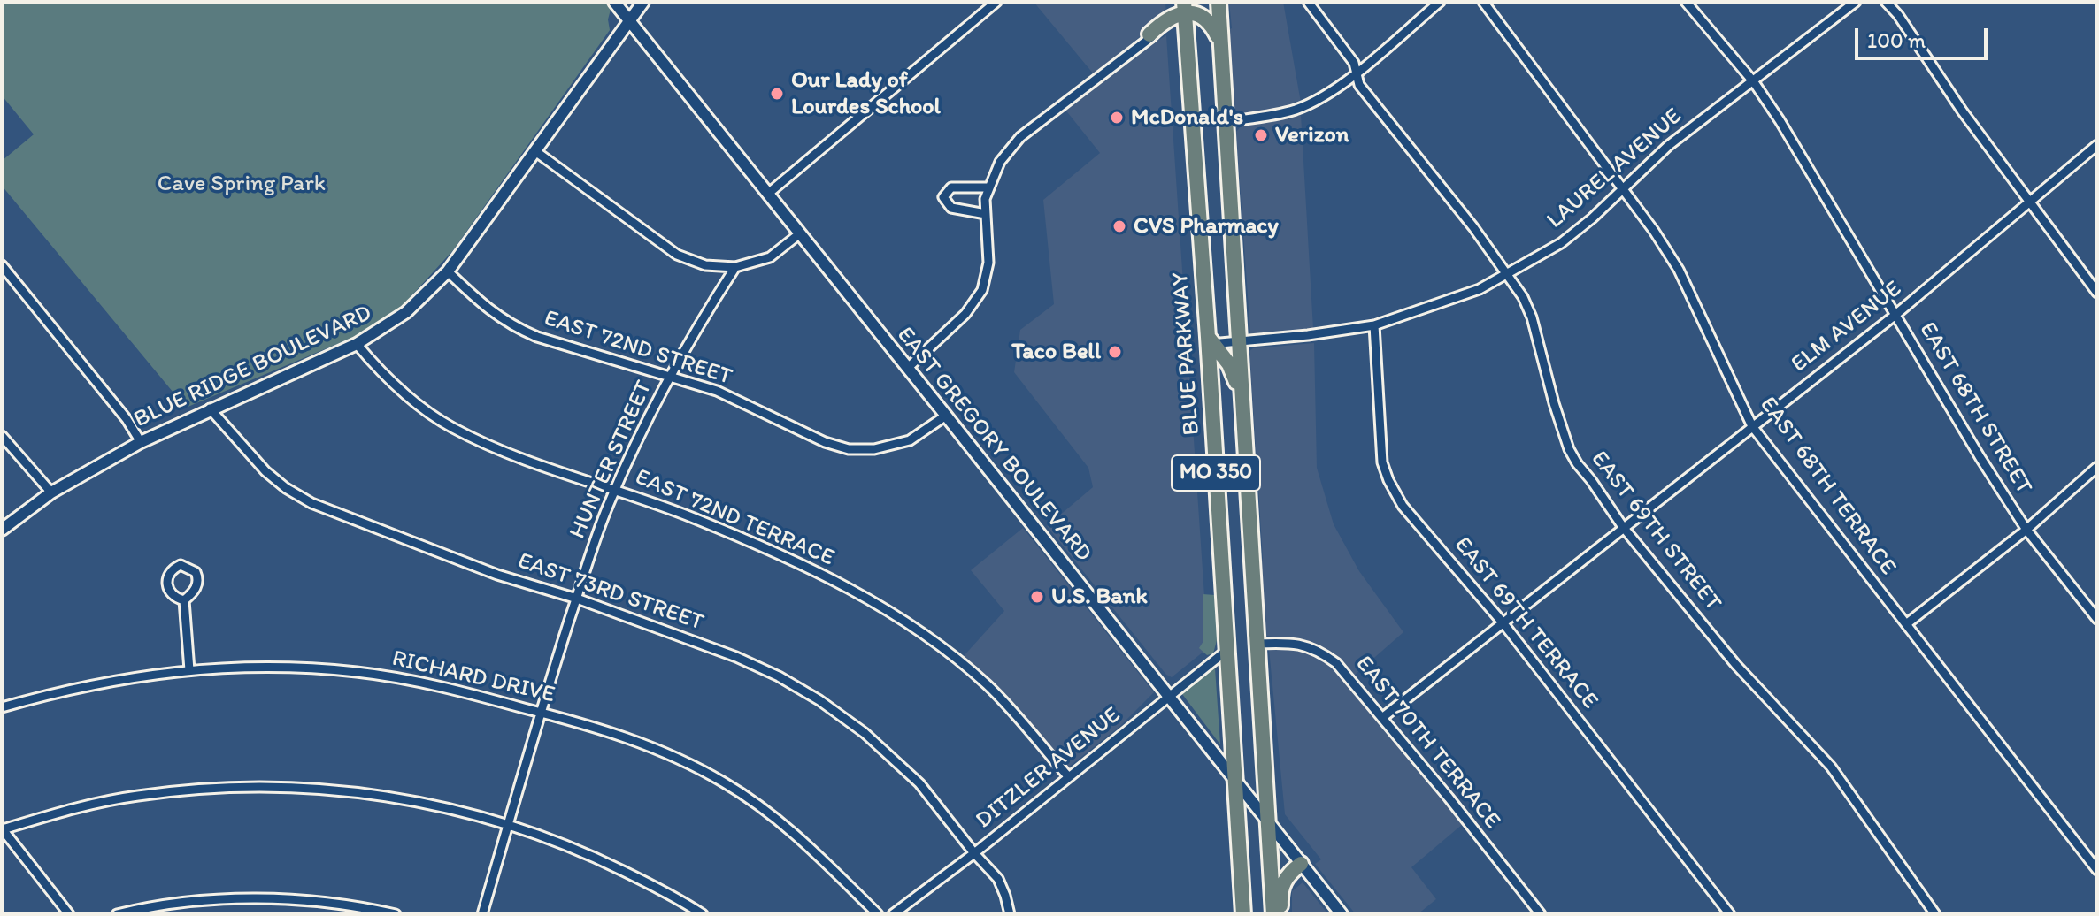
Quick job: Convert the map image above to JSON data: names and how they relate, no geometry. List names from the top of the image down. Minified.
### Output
{"streets":{"highway":["BLUE PARKWAY","MO 350"],"main road":["BLUE RIDGE BOULEVARD","EAST GREGORY BOULEVARD"],"street":["LAUREL AVENUE","ELM AVENUE","EAST 72ND STREET","EAST 68TH STREET","HUNTER STREET","EAST 68TH TERRACE","EAST 72ND TERRACE","EAST 69TH STREET","EAST 73RD STREET","EAST 69TH TERRACE","RICHARD DRIVE","EAST 70TH TERRACE","DITZLER AVENUE"]},"crossings":[["LAUREL AVENUE","BLUE PARKWAY"],["LAUREL AVENUE","EAST 68TH STREET"],["LAUREL AVENUE","MO 350"],["LAUREL AVENUE","EAST 68TH TERRACE"],["LAUREL AVENUE","EAST 69TH STREET"],["LAUREL AVENUE","EAST 69TH TERRACE"],["ELM AVENUE","EAST 68TH STREET"],["ELM AVENUE","EAST 68TH TERRACE"],["ELM AVENUE","EAST 69TH STREET"],["ELM AVENUE","EAST 69TH TERRACE"],["ELM AVENUE","EAST 70TH TERRACE"],["EAST 72ND STREET","BLUE RIDGE BOULEVARD"],["EAST 72ND STREET","EAST GREGORY BOULEVARD"],["EAST 72ND STREET","HUNTER STREET"],["BLUE PARKWAY","EAST GREGORY BOULEVARD"],["BLUE PARKWAY","DITZLER AVENUE"],["BLUE RIDGE BOULEVARD","EAST GREGORY BOULEVARD"],["BLUE RIDGE BOULEVARD","EAST 72ND TERRACE"],["BLUE RIDGE BOULEVARD","EAST 73RD STREET"],["EAST GREGORY BOULEVARD","MO 350"],["EAST GREGORY BOULEVARD","DITZLER AVENUE"],["HUNTER STREET","EAST 72ND TERRACE"],["HUNTER STREET","EAST 73RD STREET"],["HUNTER STREET","RICHARD DRIVE"],["MO 350","EAST 70TH TERRACE"],["EAST 72ND TERRACE","DITZLER AVENUE"],["EAST 73RD STREET","DITZLER AVENUE"]],"parks":["Cave Spring Park"],"places":["Our Lady of Lourdes School","McDonald's","Verizon","CVS Pharmacy","Taco Bell","U.S. Bank"],"scale_bar":"100 m"}
